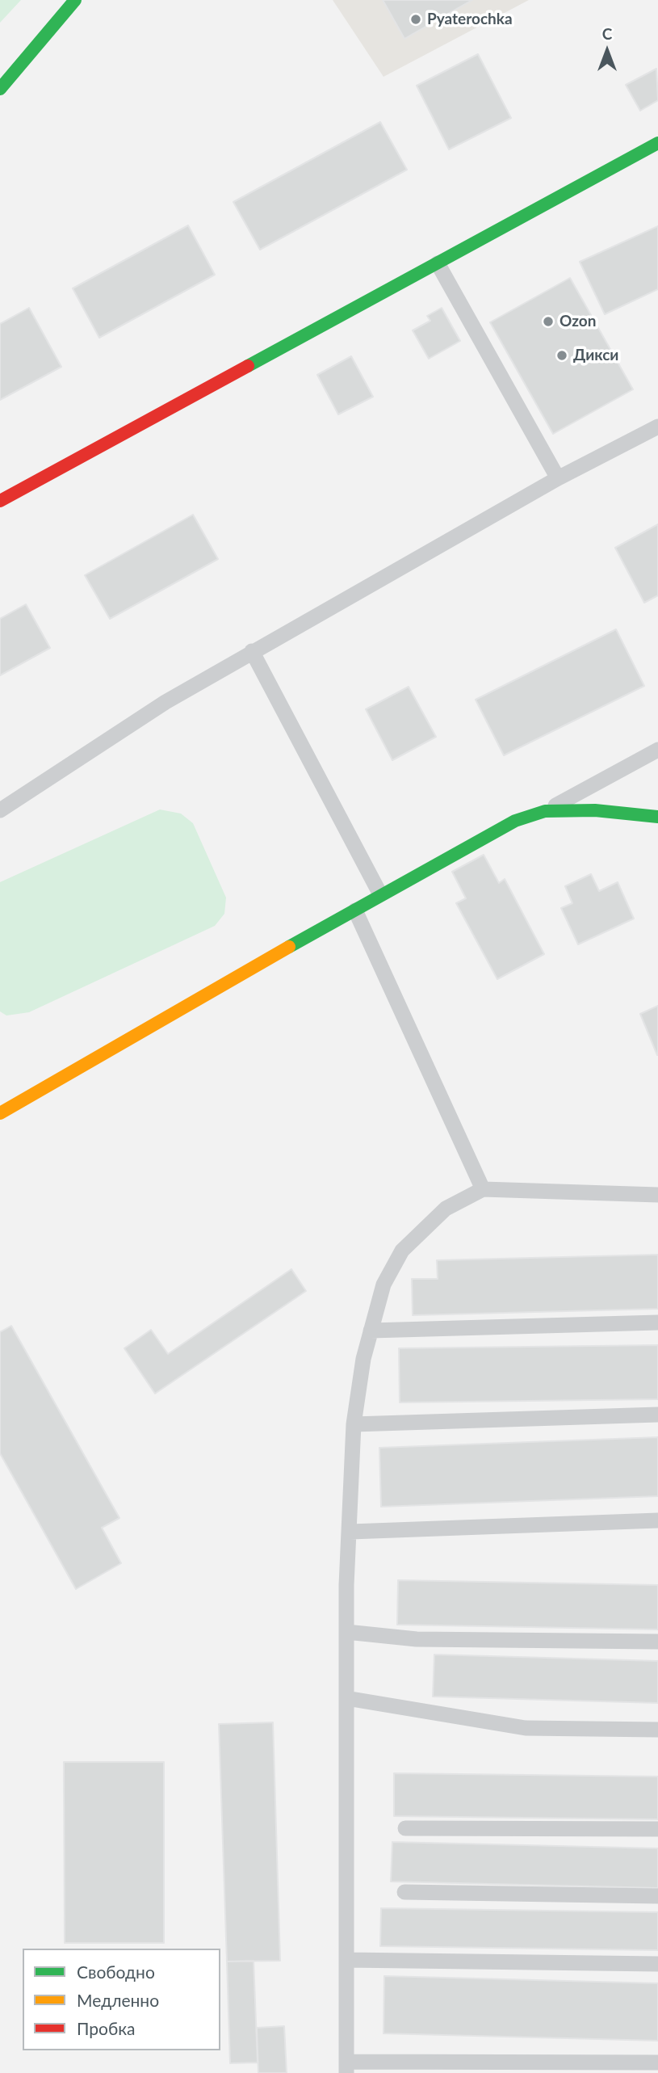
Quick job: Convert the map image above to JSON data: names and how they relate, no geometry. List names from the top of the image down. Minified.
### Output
{"places":["Pyaterochka","Ozon","Дикси"],"legend":["Свободно","Медленно","Пробка"],"north":"top"}
